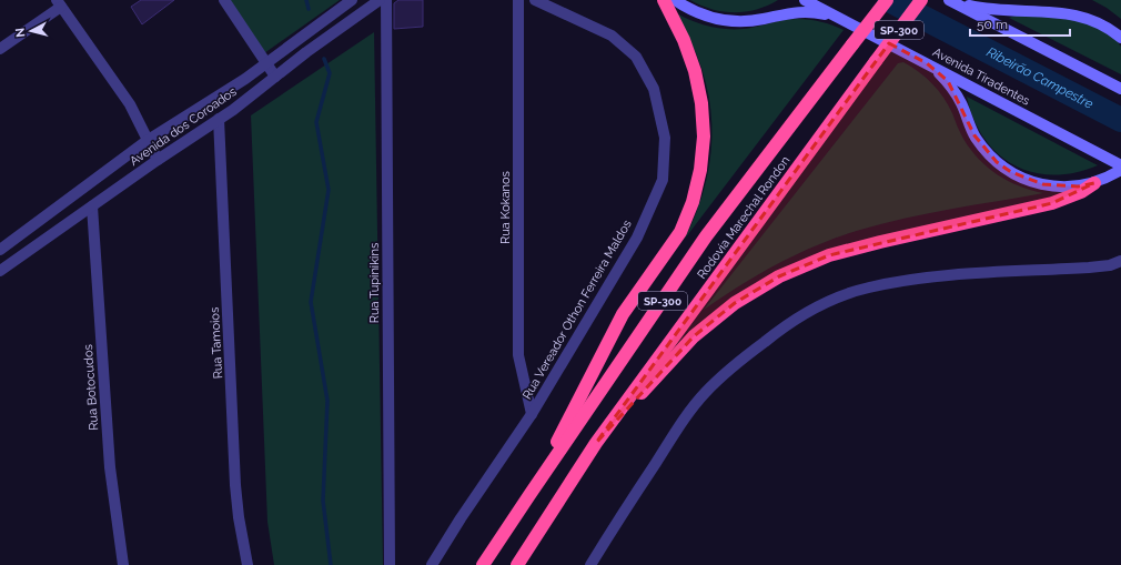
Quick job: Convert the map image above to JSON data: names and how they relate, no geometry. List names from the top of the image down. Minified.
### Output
{"streets":{"highway":["SP-300","Rodovia Marechal Rondon"],"main road":["Avenida Tiradentes"],"street":["Avenida dos Coroados","Rua Kokanos","Rua Tupinikins","Rua Vereador Othon Ferreira Maldos","Rua Tamoios","Rua Botocudos"]},"crossings":[["Avenida dos Coroados","Rua Tamoios"],["Avenida dos Coroados","Rua Botocudos"],["Rua Kokanos","Rua Vereador Othon Ferreira Maldos"]],"water":["Ribeirão Campestre"],"scale_bar":"50 m","north":"left"}
